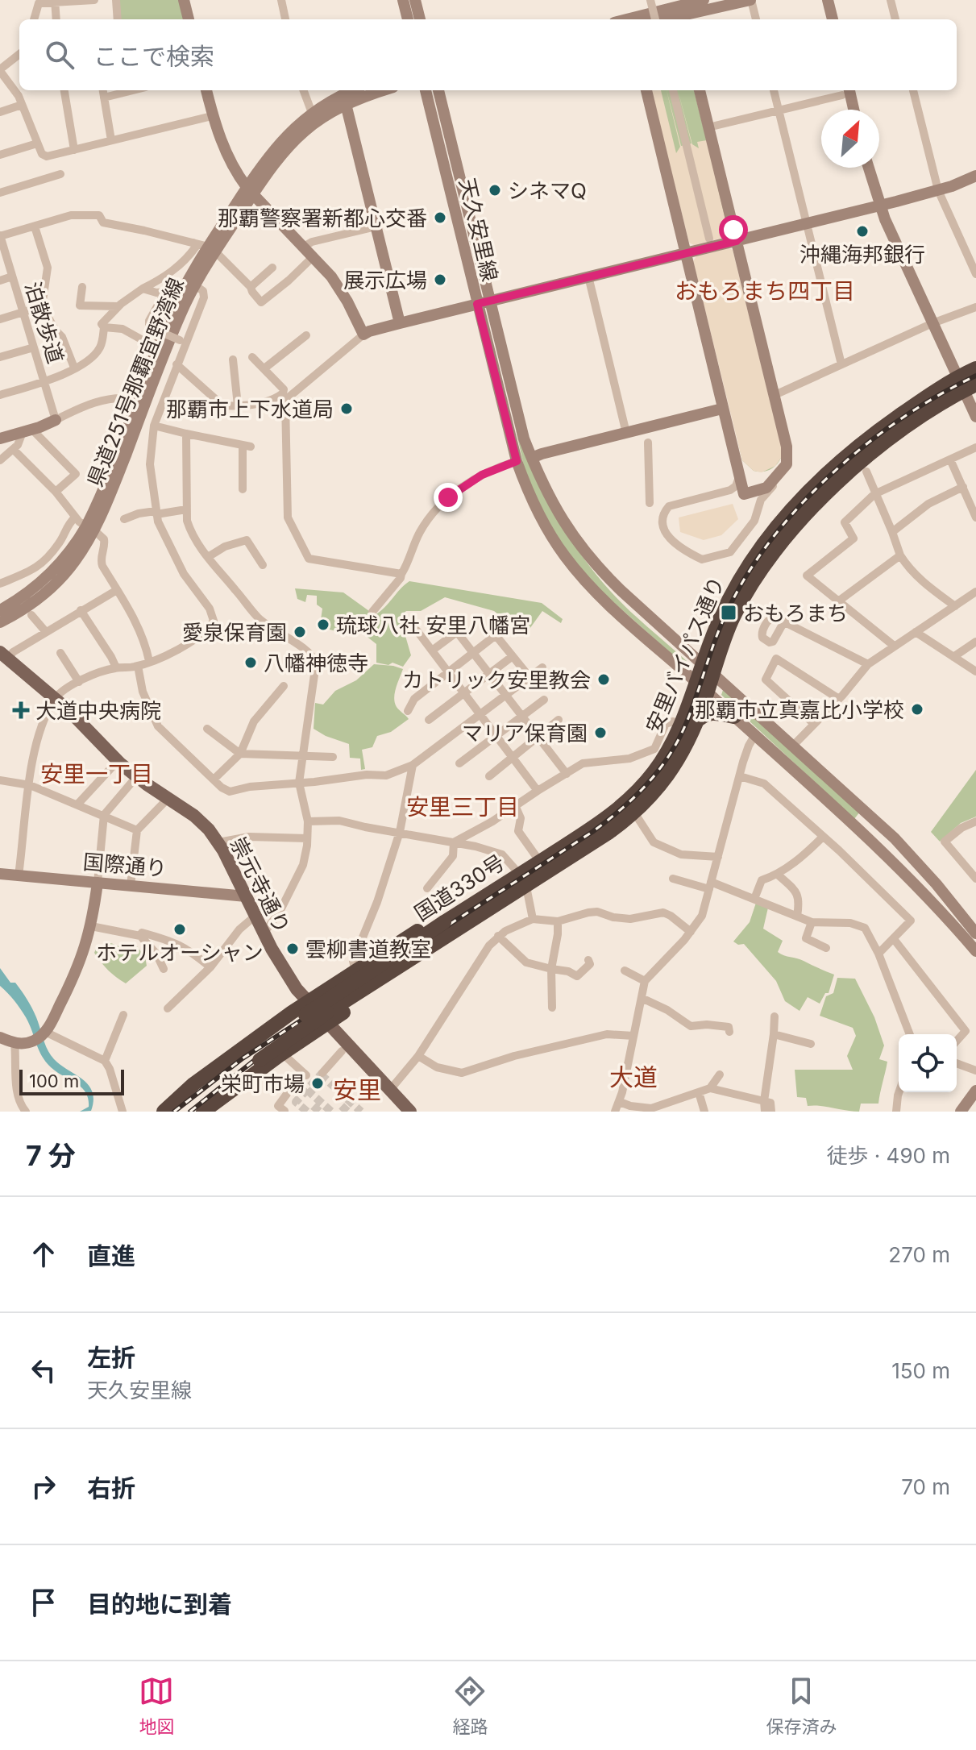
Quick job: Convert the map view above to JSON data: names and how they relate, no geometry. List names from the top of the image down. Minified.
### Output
{"streets":{"highway":["安里バイパス通り","国道330号"],"main road":["崇元寺通り"],"street":["天久安里線","泊散歩道","県道251号那覇宜野湾線","国際通り"]},"crossings":[["天久安里線","安里バイパス通り"],["安里バイパス通り","国道330号"],["国際通り","崇元寺通り"]],"districts":["おもろまち四丁目","安里一丁目","安里三丁目","大道","安里"],"places":{"other":["シネマQ","那覇警察署新都心交番","沖縄海邦銀行","展示広場","那覇市上下水道局","琉球八社 安里八幡宮","愛泉保育園","八幡神徳寺","カトリック安里教会","那覇市立真嘉比小学校","マリア保育園","ホテルオーシャン","雲柳書道教室","栄町市場"],"transit":["おもろまち"],"health":["大道中央病院"]},"scale_bar":"100 m","north":"top right","page":{"search":"ここで検索","scale":"100 m","heading":["7 分","徒歩 · 490 m"],"list":[["直進","270 m"],["左折","天久安里線","150 m"],["右折","70 m"],"目的地に到着"],"nav":["地図","経路","保存済み"]}}
